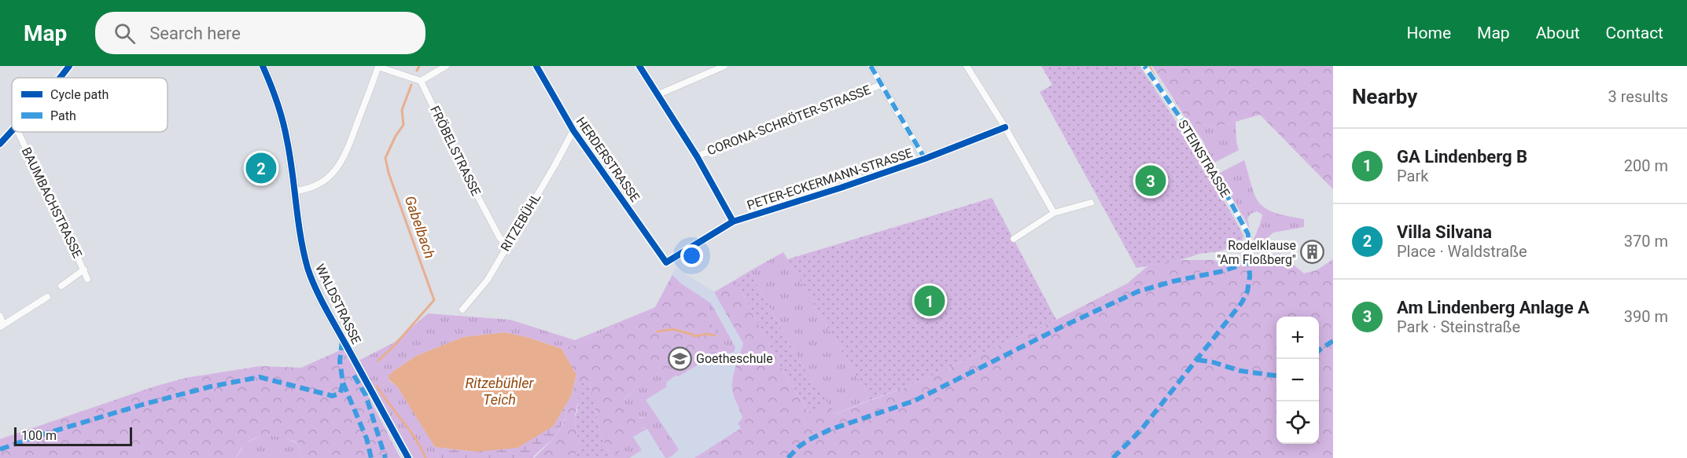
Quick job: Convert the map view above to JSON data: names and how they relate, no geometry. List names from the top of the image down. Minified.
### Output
{"streets":{"street":["CORONA-SCHRÖTER-STRASSE","FRÖBELSTRASSE","STEINSTRASSE","HERDERSTRASSE","PETER-ECKERMANN-STRASSE","BAUMBACHSTRASSE","RITZEBÜHL","WALDSTRASSE"]},"crossings":[["CORONA-SCHRÖTER-STRASSE","PETER-ECKERMANN-STRASSE"],["FRÖBELSTRASSE","RITZEBÜHL"],["HERDERSTRASSE","PETER-ECKERMANN-STRASSE"],["HERDERSTRASSE","RITZEBÜHL"]],"water":["Gabelbach","Ritzebühler Teich"],"places":{"building":["Rodelklause \"Am Floßberg\""],"school or university":["Goetheschule"]},"legend":["Cycle path","Path"],"scale_bar":"100 m","page":{"header":"Map","search":"Search here","nav":["Home","Map","About","Contact"],"heading":["Nearby","3 results"],"list":[{"mark":"1","name":"GA Lindenberg B","note":"Park","value":"200 m"},{"mark":"2","name":"Villa Silvana","note":"Place · Waldstraße","value":"370 m"},{"mark":"3","name":"Am Lindenberg Anlage A","note":"Park · Steinstraße","value":"390 m"}],"pins":["2","3","1"],"map_buttons":["+","−"],"scale":"100 m"}}
